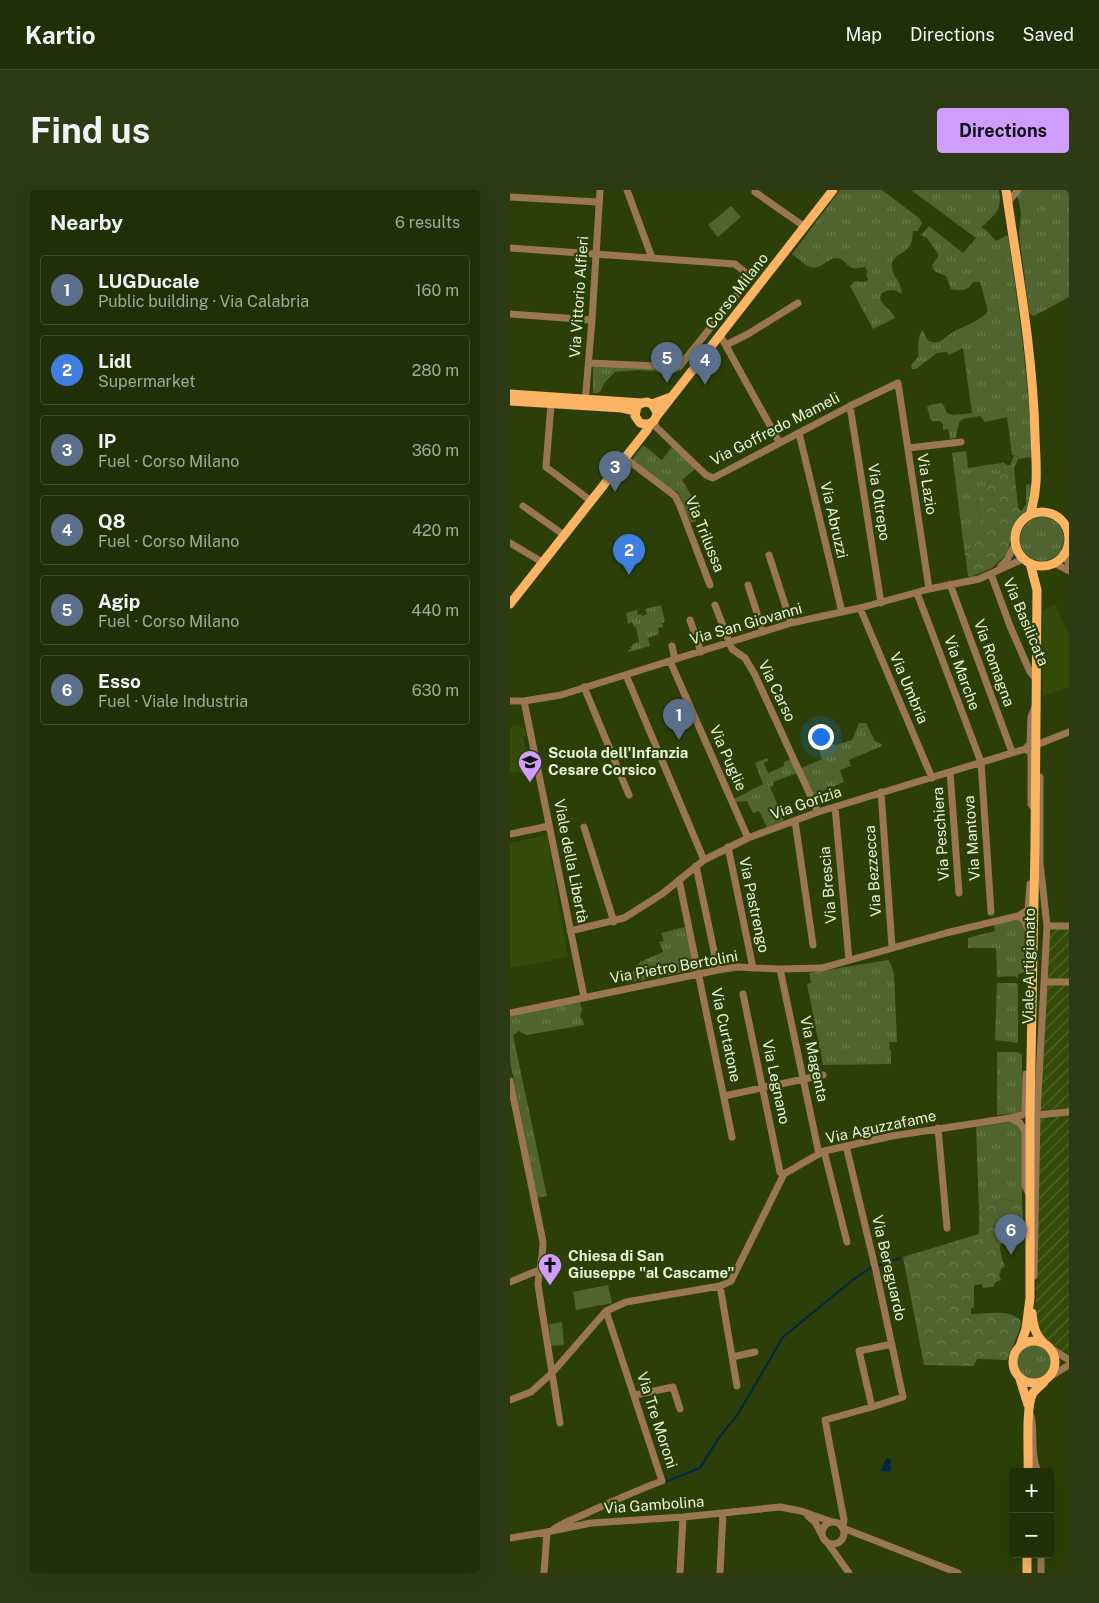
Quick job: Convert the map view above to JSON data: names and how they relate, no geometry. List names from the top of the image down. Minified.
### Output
{"streets":{"main road":["Corso Milano","Viale Artigianato"],"street":["Via Vittorio Alfieri","Via Goffredo Mameli","Via Lazio","Via Oltrepo","Via Abruzzi","Via Trilussa","Via Basilicata","Via San Giovanni","Via Romagna","Via Marche","Via Umbria","Via Carso","Via Puglie","Via Gorizia","Via Peschiera","Via Mantova","Viale della Libertà","Via Bezzecca","Via Brescia","Via Pastrengo","Via Pietro Bertolini","Via Curtatone","Via Magenta","Via Legnano","Via Aguzzafame","Via Bereguardo","Via Tre Moroni","Via Gambolina"]},"crossings":[["Corso Milano","Via Goffredo Mameli"],["Via Goffredo Mameli","Via Lazio"],["Via Goffredo Mameli","Via Oltrepo"],["Via Goffredo Mameli","Via Abruzzi"],["Via Lazio","Via San Giovanni"],["Via Oltrepo","Via San Giovanni"],["Via Abruzzi","Via San Giovanni"],["Via Basilicata","Via San Giovanni"],["Via Basilicata","Viale Artigianato"],["Via San Giovanni","Via Romagna"],["Via San Giovanni","Via Marche"],["Via San Giovanni","Via Umbria"],["Via San Giovanni","Via Carso"],["Via San Giovanni","Via Puglie"],["Via San Giovanni","Viale della Libertà"],["Via San Giovanni","Viale Artigianato"],["Via Romagna","Via Gorizia"],["Via Marche","Via Gorizia"],["Via Marche","Via Mantova"],["Via Umbria","Via Gorizia"],["Via Carso","Via Gorizia"],["Via Puglie","Via Gorizia"],["Via Gorizia","Via Peschiera"],["Via Gorizia","Via Mantova"],["Via Gorizia","Viale della Libertà"],["Via Gorizia","Via Bezzecca"],["Via Gorizia","Via Brescia"],["Via Gorizia","Via Pastrengo"],["Via Gorizia","Via Curtatone"],["Viale della Libertà","Via Pietro Bertolini"],["Via Bezzecca","Via Pietro Bertolini"],["Via Brescia","Via Pietro Bertolini"],["Via Pastrengo","Via Pietro Bertolini"],["Via Pietro Bertolini","Via Curtatone"],["Via Pietro Bertolini","Via Magenta"],["Via Magenta","Via Aguzzafame"],["Via Legnano","Via Aguzzafame"],["Via Aguzzafame","Via Bereguardo"],["Via Tre Moroni","Via Gambolina"]],"places":{"school or university":["Scuola dell'Infanzia Cesare Corsico"],"church":["Chiesa di San Giuseppe \"al Cascame\""]},"page":{"header":"Kartio","nav":["Map","Directions","Saved"],"buttons":"Directions","title":"Find us","heading":["Nearby","6 results"],"list":[{"mark":"1","name":"LUGDucale","note":"Public building · Via Calabria","value":"160 m"},{"mark":"2","name":"Lidl","note":"Supermarket","value":"280 m"},{"mark":"3","name":"IP","note":"Fuel · Corso Milano","value":"360 m"},{"mark":"4","name":"Q8","note":"Fuel · Corso Milano","value":"420 m"},{"mark":"5","name":"Agip","note":"Fuel · Corso Milano","value":"440 m"},{"mark":"6","name":"Esso","note":"Fuel · Viale Industria","value":"630 m"}],"pins":["5","4","3","2","1","6"],"map_buttons":["+","−"]}}
